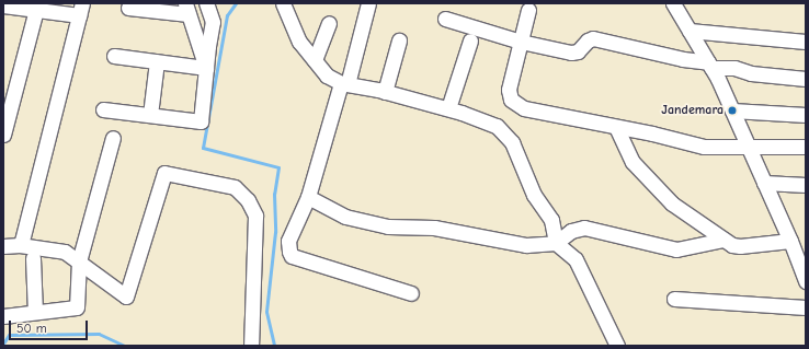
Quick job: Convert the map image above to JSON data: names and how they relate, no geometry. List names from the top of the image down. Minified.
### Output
{"places":["Jandemara"],"scale_bar":"50 m"}
